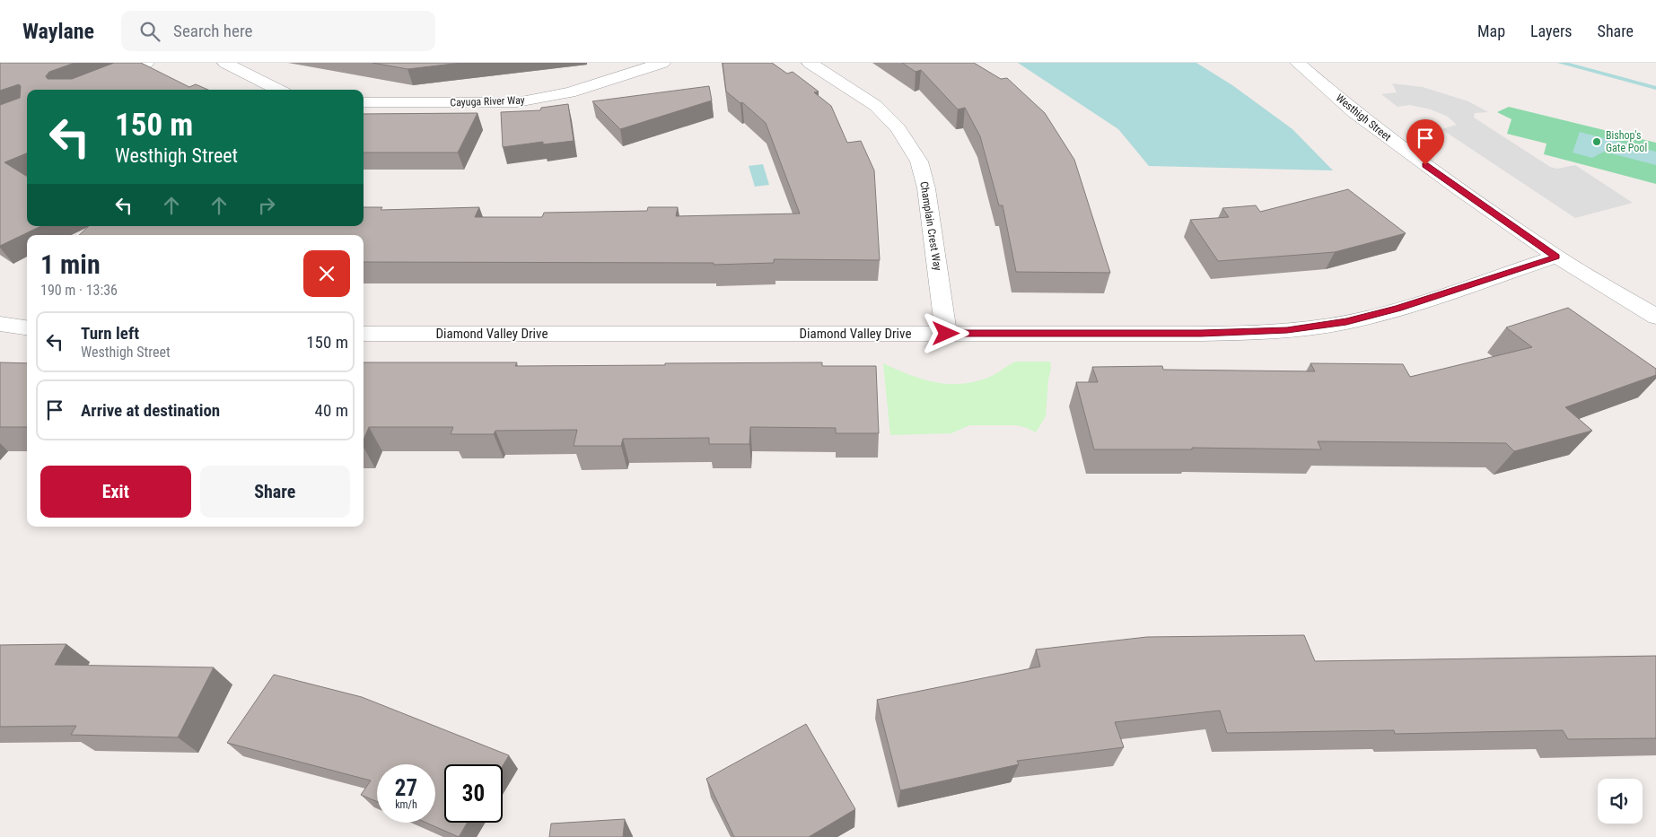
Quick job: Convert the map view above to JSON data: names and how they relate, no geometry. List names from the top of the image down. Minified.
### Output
{"streets":{"street":["Cayuga River Way","Westhigh Street","Champlain Crest Way","Diamond Valley Drive"]},"crossings":[["Westhigh Street","Diamond Valley Drive"],["Champlain Crest Way","Diamond Valley Drive"]],"places":["Bishop's Gate Pool"],"page":{"header":"Waylane","search":"Search here","nav":["Map","Layers","Share"],"turn":["150 m","Westhigh Street"],"heading":["1 min","190 m · 13:36"],"list":[{"name":"Turn left","note":"Westhigh Street","value":"150 m"},{"name":"Arrive at destination","value":"40 m"}],"buttons":["Exit","Share"],"speed":"27 km/h","limit":"30"}}
